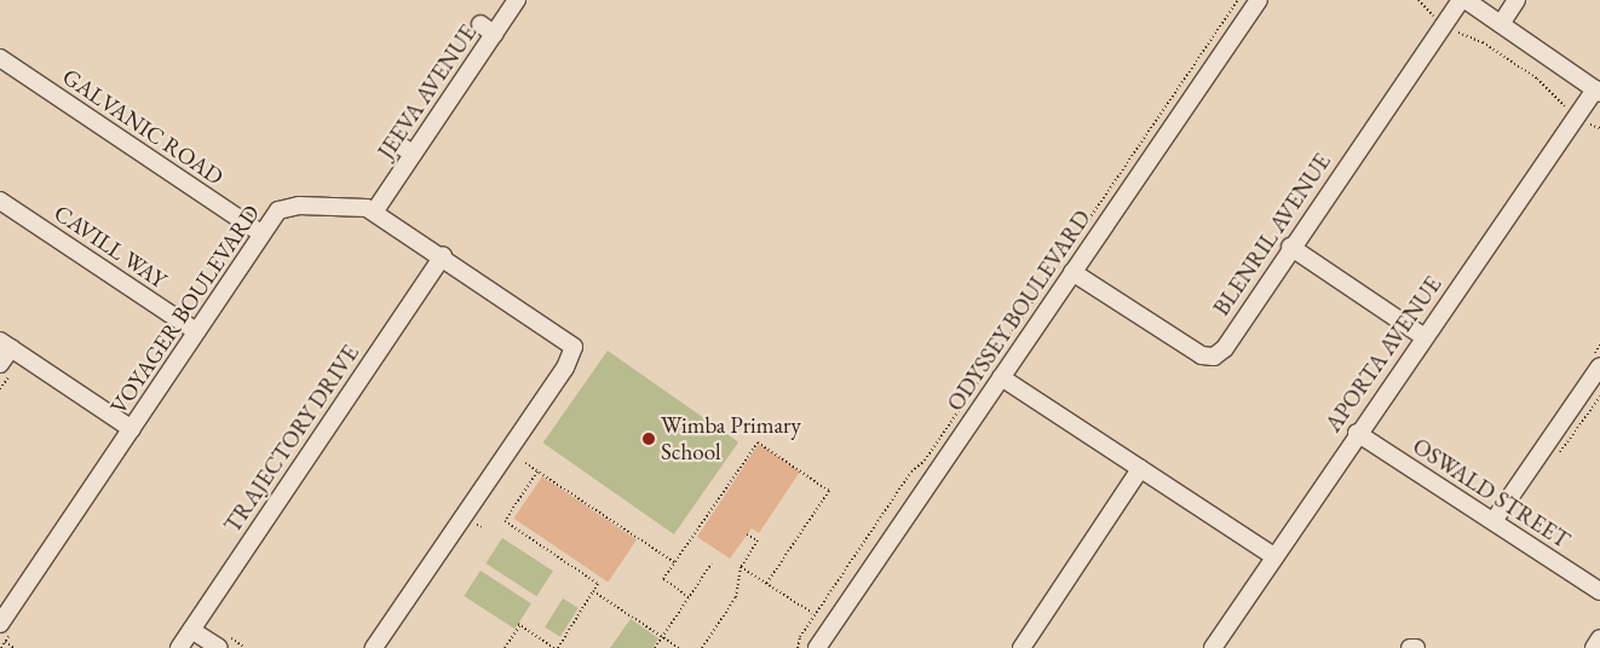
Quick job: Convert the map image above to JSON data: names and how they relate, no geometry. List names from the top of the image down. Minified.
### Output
{"streets":{"street":["JEEVA AVENUE","GALVANIC ROAD","BLENRIL AVENUE","CAVILL WAY","VOYAGER BOULEVARD","ODYSSEY BOULEVARD","APORTA AVENUE","TRAJECTORY DRIVE","OSWALD STREET"]},"crossings":[["JEEVA AVENUE","VOYAGER BOULEVARD"],["GALVANIC ROAD","VOYAGER BOULEVARD"],["BLENRIL AVENUE","ODYSSEY BOULEVARD"],["CAVILL WAY","VOYAGER BOULEVARD"],["APORTA AVENUE","OSWALD STREET"]],"places":["Wimba Primary School"]}
